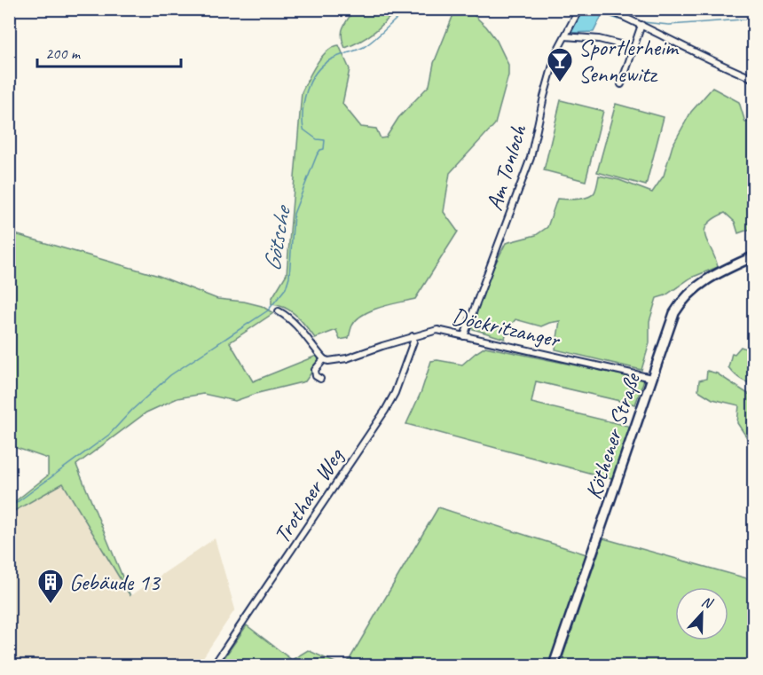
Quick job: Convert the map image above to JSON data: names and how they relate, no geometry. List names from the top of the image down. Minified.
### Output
{"streets":{"main road":["Köthener Straße"],"street":["Am Tonloch","Döckritzanger","Trothaer Weg"]},"crossings":[["Am Tonloch","Döckritzanger"],["Döckritzanger","Köthener Straße"],["Döckritzanger","Trothaer Weg"]],"water":["Götsche"],"places":{"bar":["Sportlerheim Sennewitz"],"building":["Gebäude 13"]},"scale_bar":"200 m","north":"top"}
